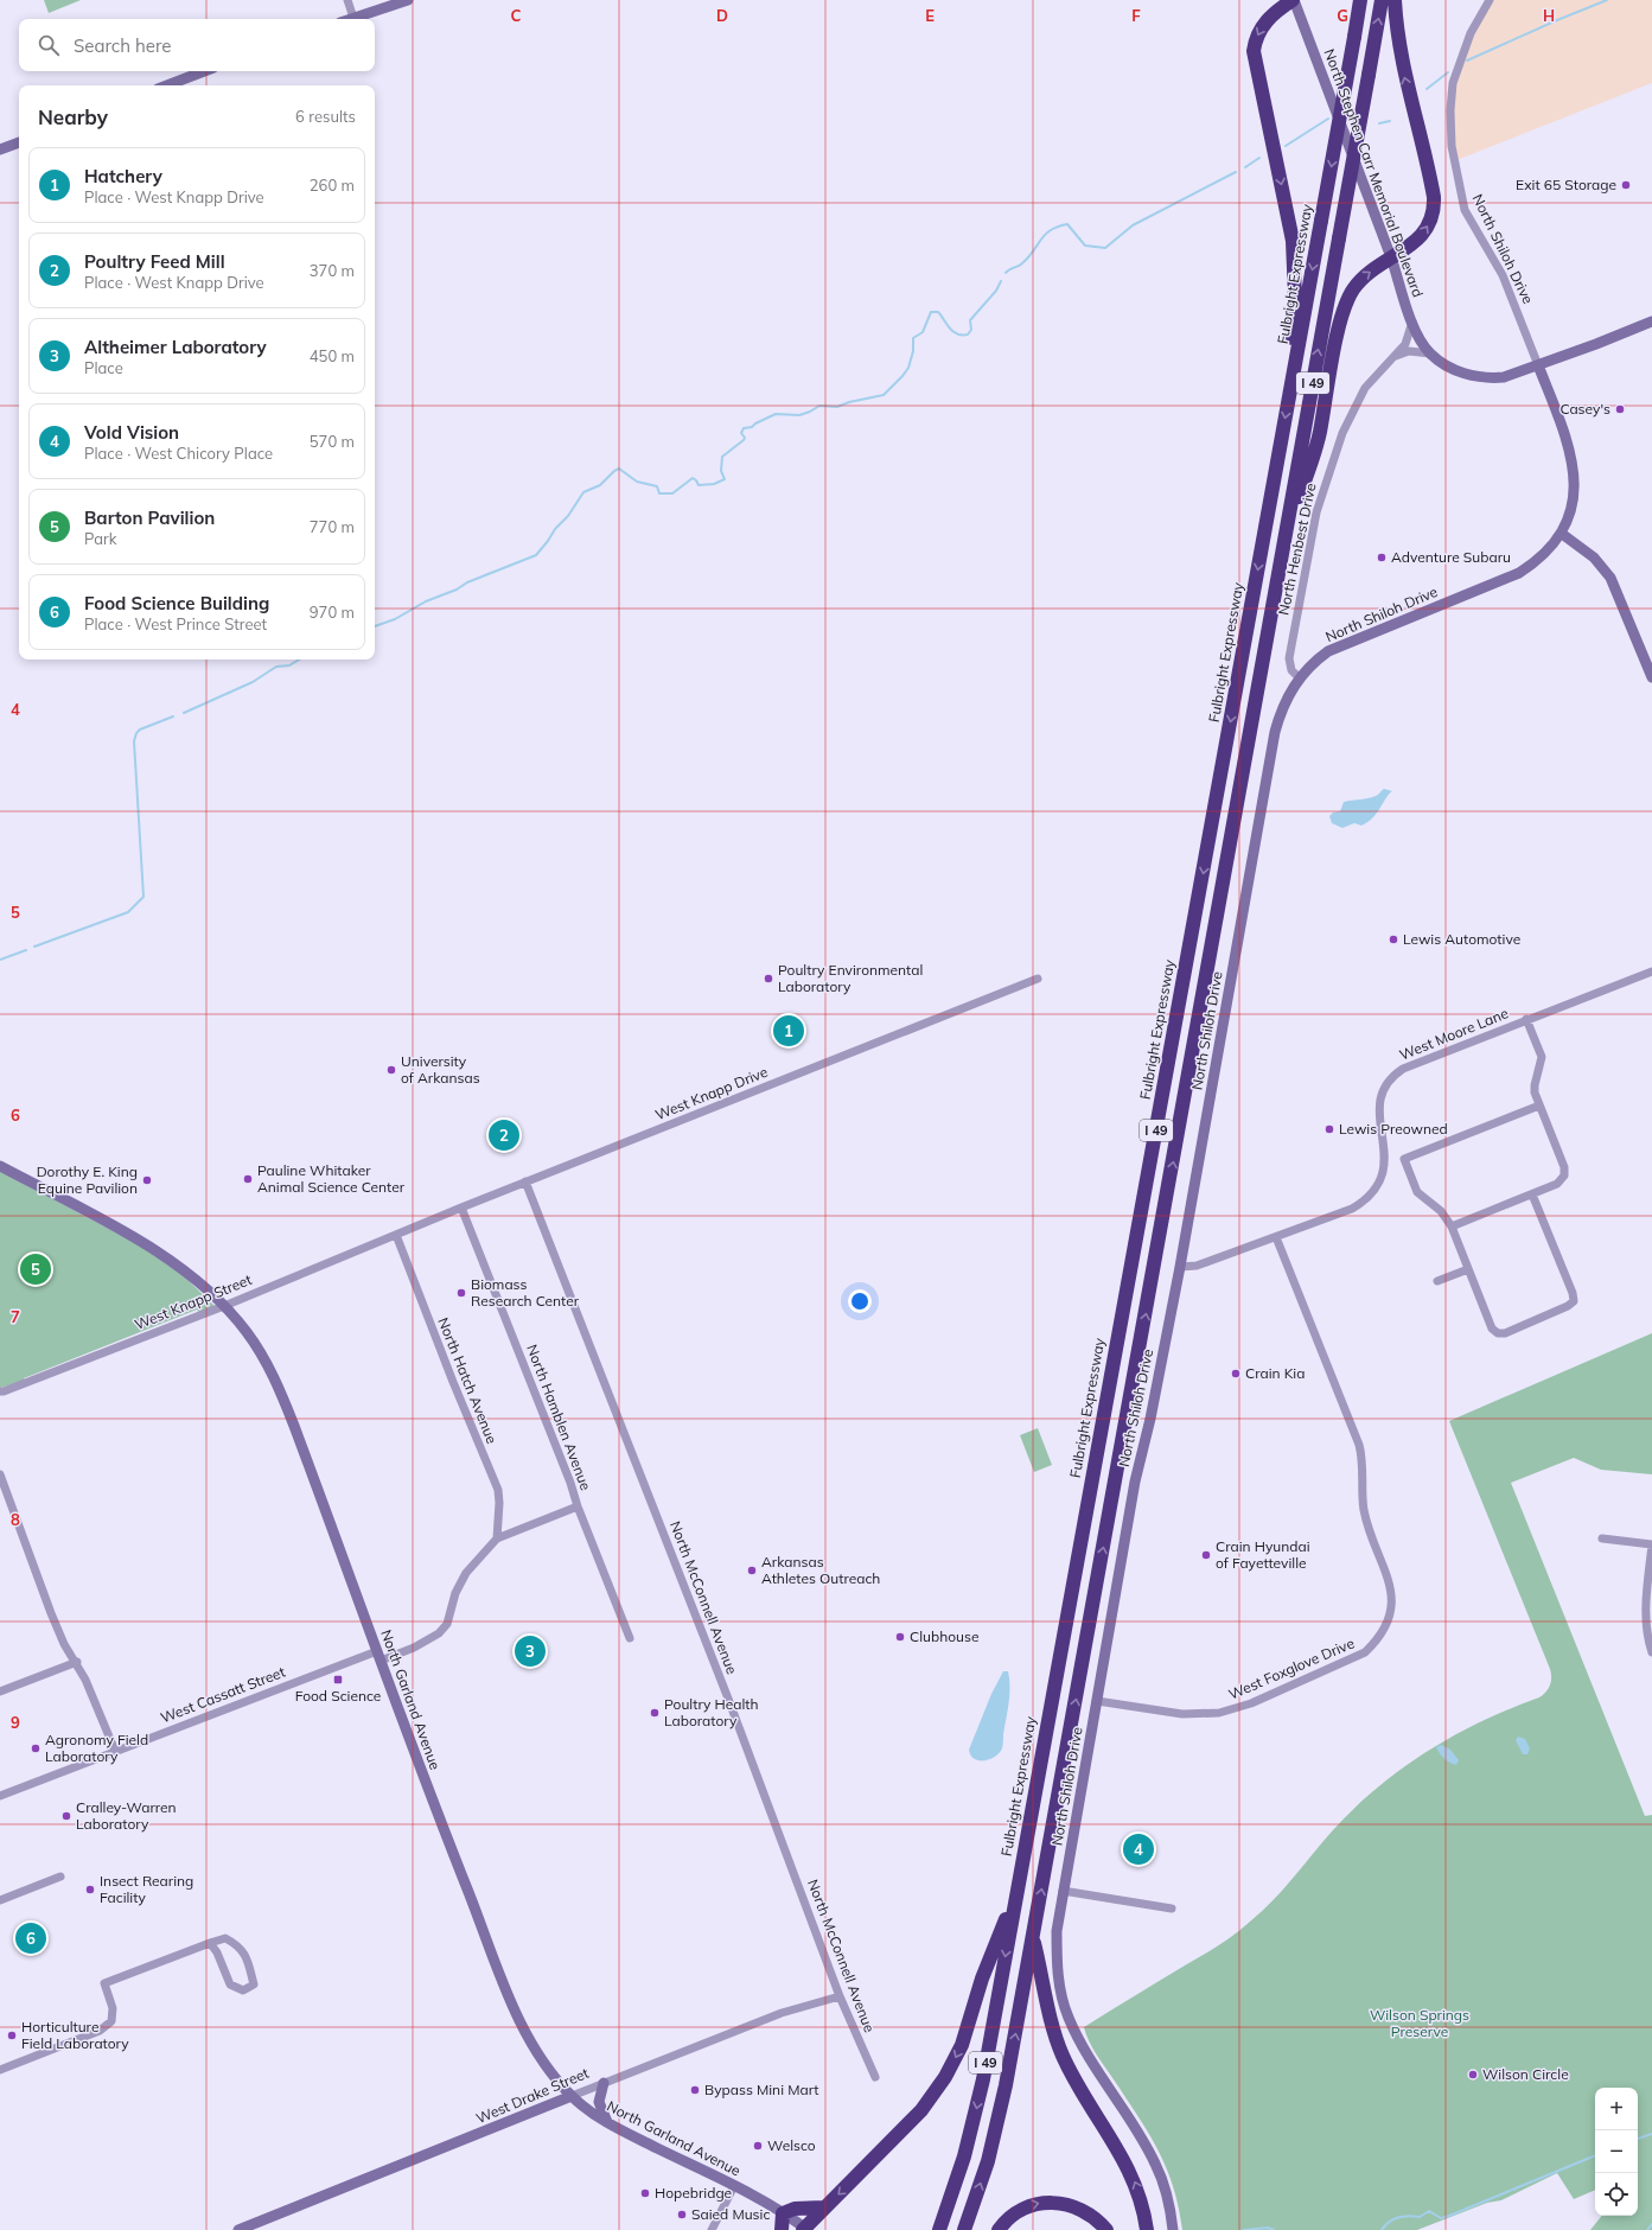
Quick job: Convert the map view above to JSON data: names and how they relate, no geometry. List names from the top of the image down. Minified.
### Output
{"streets":{"highway":["Fulbright Expressway","I 49"],"street":["North Stephen Carr Memorial Boulevard","North Shiloh Drive","North Henbest Drive","West Moore Lane","West Knapp Drive","West Knapp Street","North Hatch Avenue","North Hamblen Avenue","North McConnell Avenue","West Foxglove Drive","West Cassatt Street","North Garland Avenue","West Drake Street"]},"crossings":[["North Stephen Carr Memorial Boulevard","North Henbest Drive"],["North Shiloh Drive","North Henbest Drive"],["North Shiloh Drive","West Moore Lane"],["North Shiloh Drive","West Foxglove Drive"],["West Moore Lane","West Foxglove Drive"],["West Knapp Drive","West Knapp Street"],["West Knapp Drive","North Hatch Avenue"],["West Knapp Drive","North Hamblen Avenue"],["West Knapp Drive","North McConnell Avenue"],["West Knapp Street","North Hatch Avenue"],["West Knapp Street","North Garland Avenue"],["North Hatch Avenue","West Cassatt Street"],["North McConnell Avenue","West Drake Street"],["West Cassatt Street","North Garland Avenue"],["North Garland Avenue","West Drake Street"]],"parks":["Wilson Springs Preserve"],"places":{"other":["Exit 65 Storage","Casey's","Adventure Subaru","Lewis Automotive","Poultry Environmental Laboratory","University of Arkansas","Lewis Preowned","Pauline Whitaker Animal Science Center","Dorothy E. King Equine Pavilion","Biomass Research Center","Crain Kia","Crain Hyundai of Fayetteville","Arkansas Athletes Outreach","Clubhouse","Poultry Health Laboratory","Agronomy Field Laboratory","Cralley-Warren Laboratory","Insect Rearing Facility","Horticulture Field Laboratory","Wilson Circle","Bypass Mini Mart","Welsco","Hopebridge","Saied Music"],"transit":["Food Science"]},"page":{"search":"Search here","heading":["Nearby","6 results"],"list":[{"mark":"1","name":"Hatchery","note":"Place · West Knapp Drive","value":"260 m"},{"mark":"2","name":"Poultry Feed Mill","note":"Place · West Knapp Drive","value":"370 m"},{"mark":"3","name":"Altheimer Laboratory","note":"Place","value":"450 m"},{"mark":"4","name":"Vold Vision","note":"Place · West Chicory Place","value":"570 m"},{"mark":"5","name":"Barton Pavilion","note":"Park","value":"770 m"},{"mark":"6","name":"Food Science Building","note":"Place · West Prince Street","value":"970 m"}],"pins":["1","2","5","3","4","6"],"map_buttons":["+","−"]},"grid":{"columns":["C","D","E","F","G","H"],"rows":["4","5","6","7","8","9"]}}
